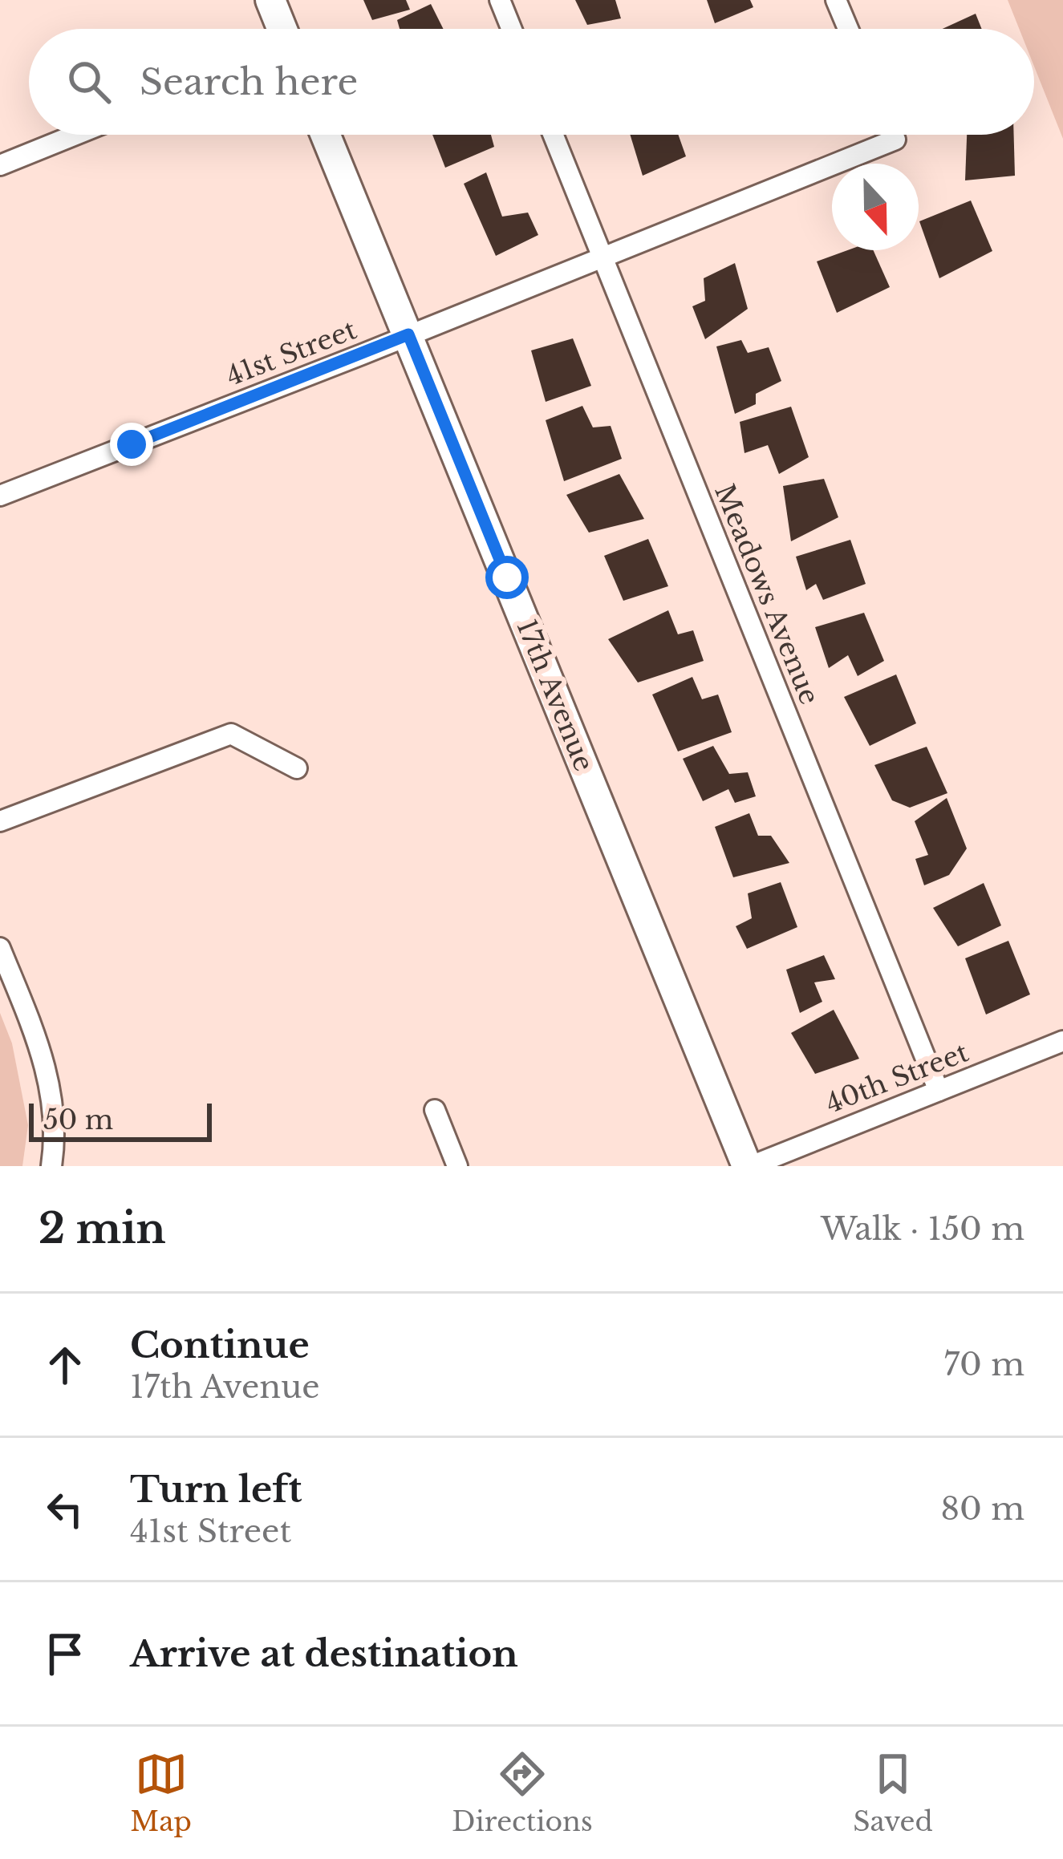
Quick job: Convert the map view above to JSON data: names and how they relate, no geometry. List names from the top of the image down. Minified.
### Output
{"streets":{"main road":["17th Avenue"],"street":["41st Street","Meadows Avenue","40th Street"]},"crossings":[["41st Street","Meadows Avenue"],["41st Street","17th Avenue"],["Meadows Avenue","40th Street"],["17th Avenue","40th Street"]],"scale_bar":"50 m","north":"bottom","page":{"search":"Search here","scale":"50 m","heading":["2 min","Walk · 150 m"],"list":[["Continue","17th Avenue","70 m"],["Turn left","41st Street","80 m"],"Arrive at destination"],"nav":["Map","Directions","Saved"]}}
